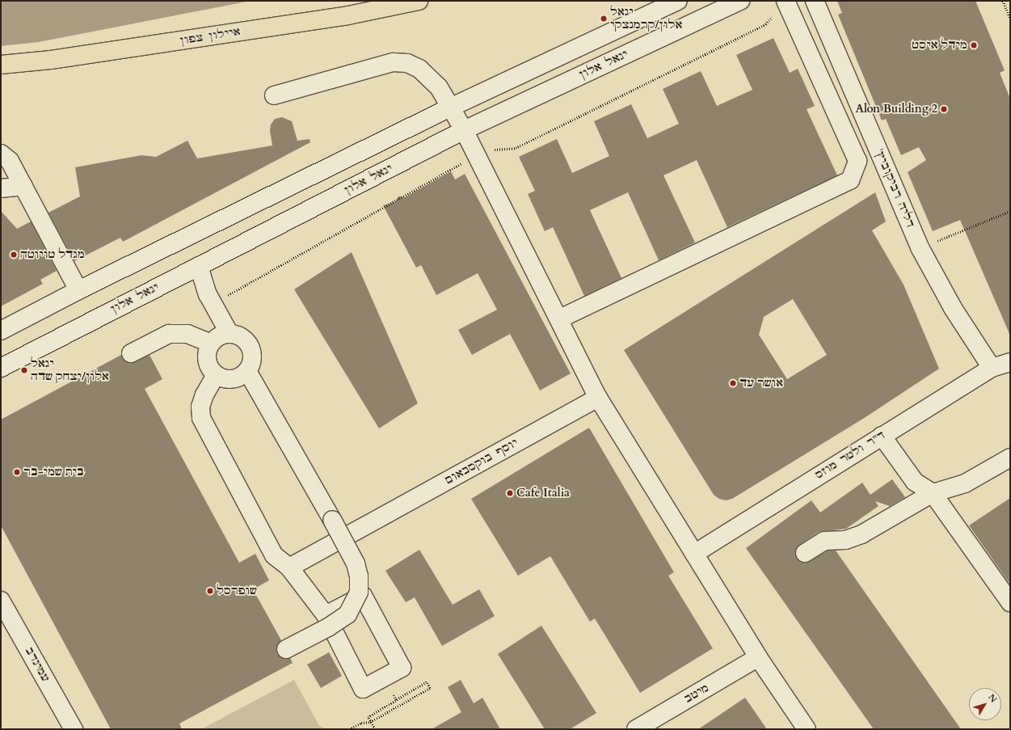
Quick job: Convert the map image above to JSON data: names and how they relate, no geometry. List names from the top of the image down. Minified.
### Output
{"streets":{"highway":["איילון צפון"],"street":["יגאל אלון","'דליה רביקוביץ","ד\"ר ולטר מוזס","יוסף בוקסבאום","עמינדב","מיטב"]},"crossings":[["'דליה רביקוביץ","ד\"ר ולטר מוזס"]],"places":["יגאל אלון/קרמנצקי","מידל איסט","Alon Building 2","מגדל טויוטה","יגאל אלון/יצחק שדה","אושר עד","בית שמי-בר","Cafe Italia","שופרסל"],"north":"top right"}
